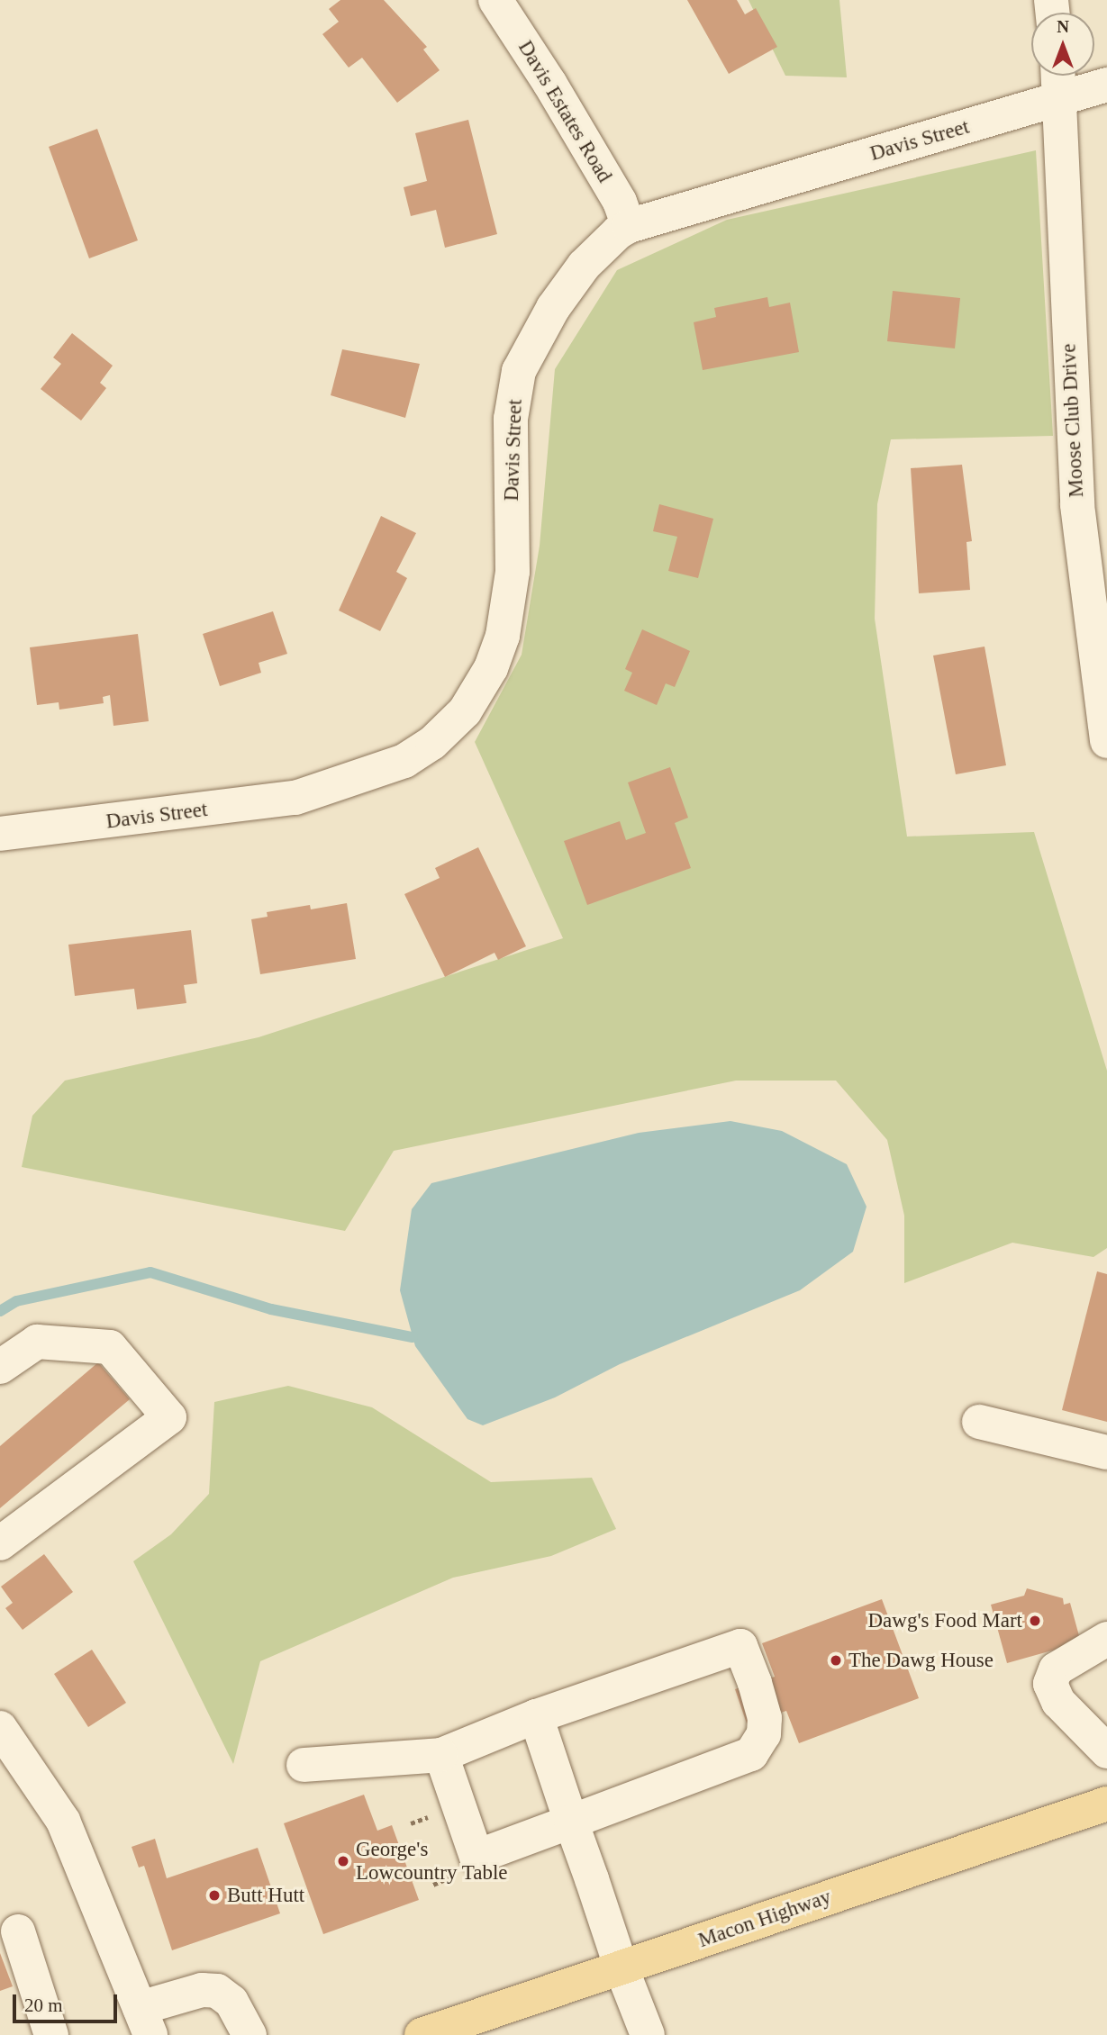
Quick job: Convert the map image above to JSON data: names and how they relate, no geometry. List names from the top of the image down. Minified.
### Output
{"streets":{"main road":["Macon Highway"],"street":["Davis Estates Road","Davis Street","Moose Club Drive"]},"crossings":[["Davis Estates Road","Davis Street"],["Davis Street","Moose Club Drive"]],"places":["Dawg's Food Mart","The Dawg House","George's Lowcountry Table","Butt Hutt"],"scale_bar":"20 m","north":"top"}
